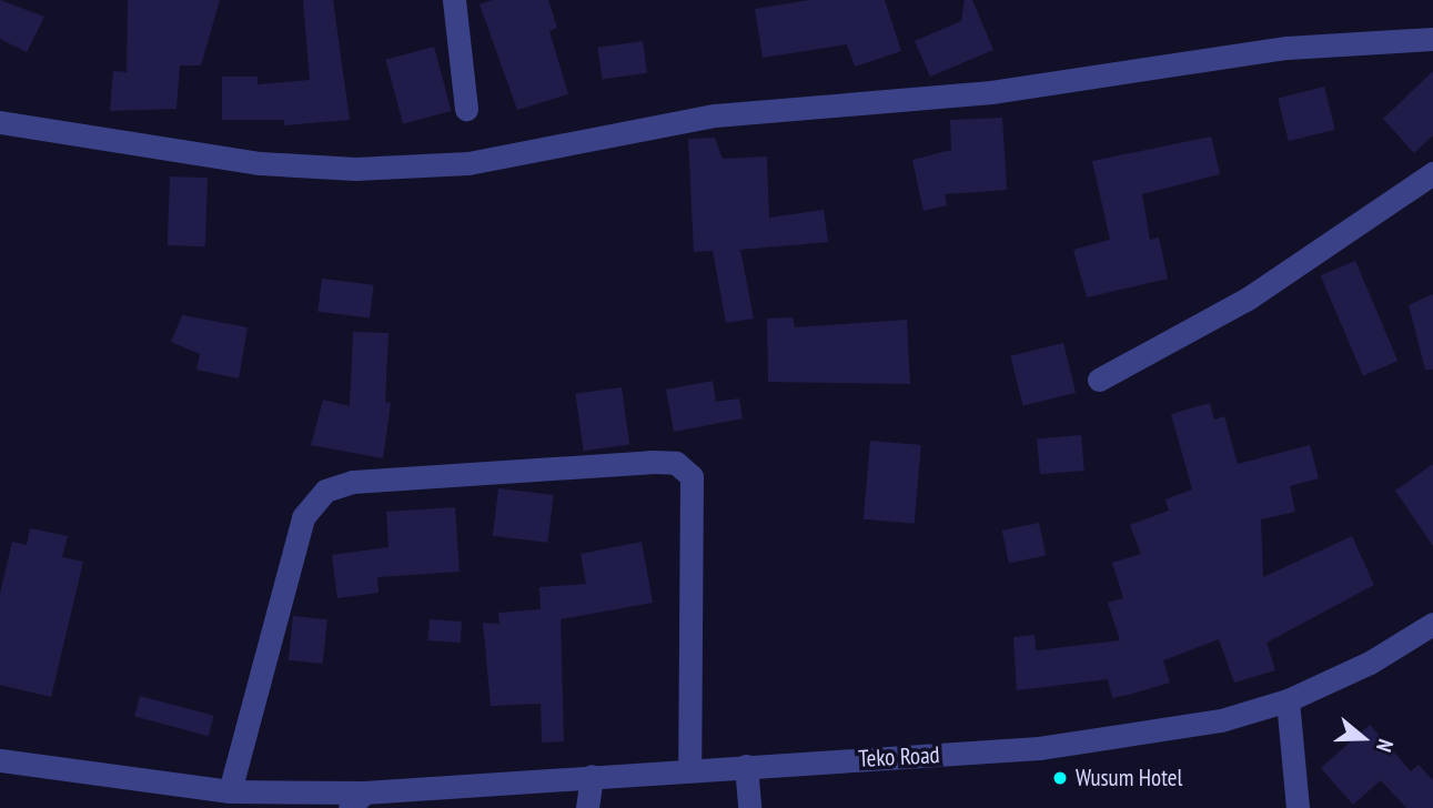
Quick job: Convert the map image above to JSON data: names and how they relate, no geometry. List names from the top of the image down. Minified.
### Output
{"streets":{"street":["Teko Road"]},"places":["Wusum Hotel"],"north":"right"}
